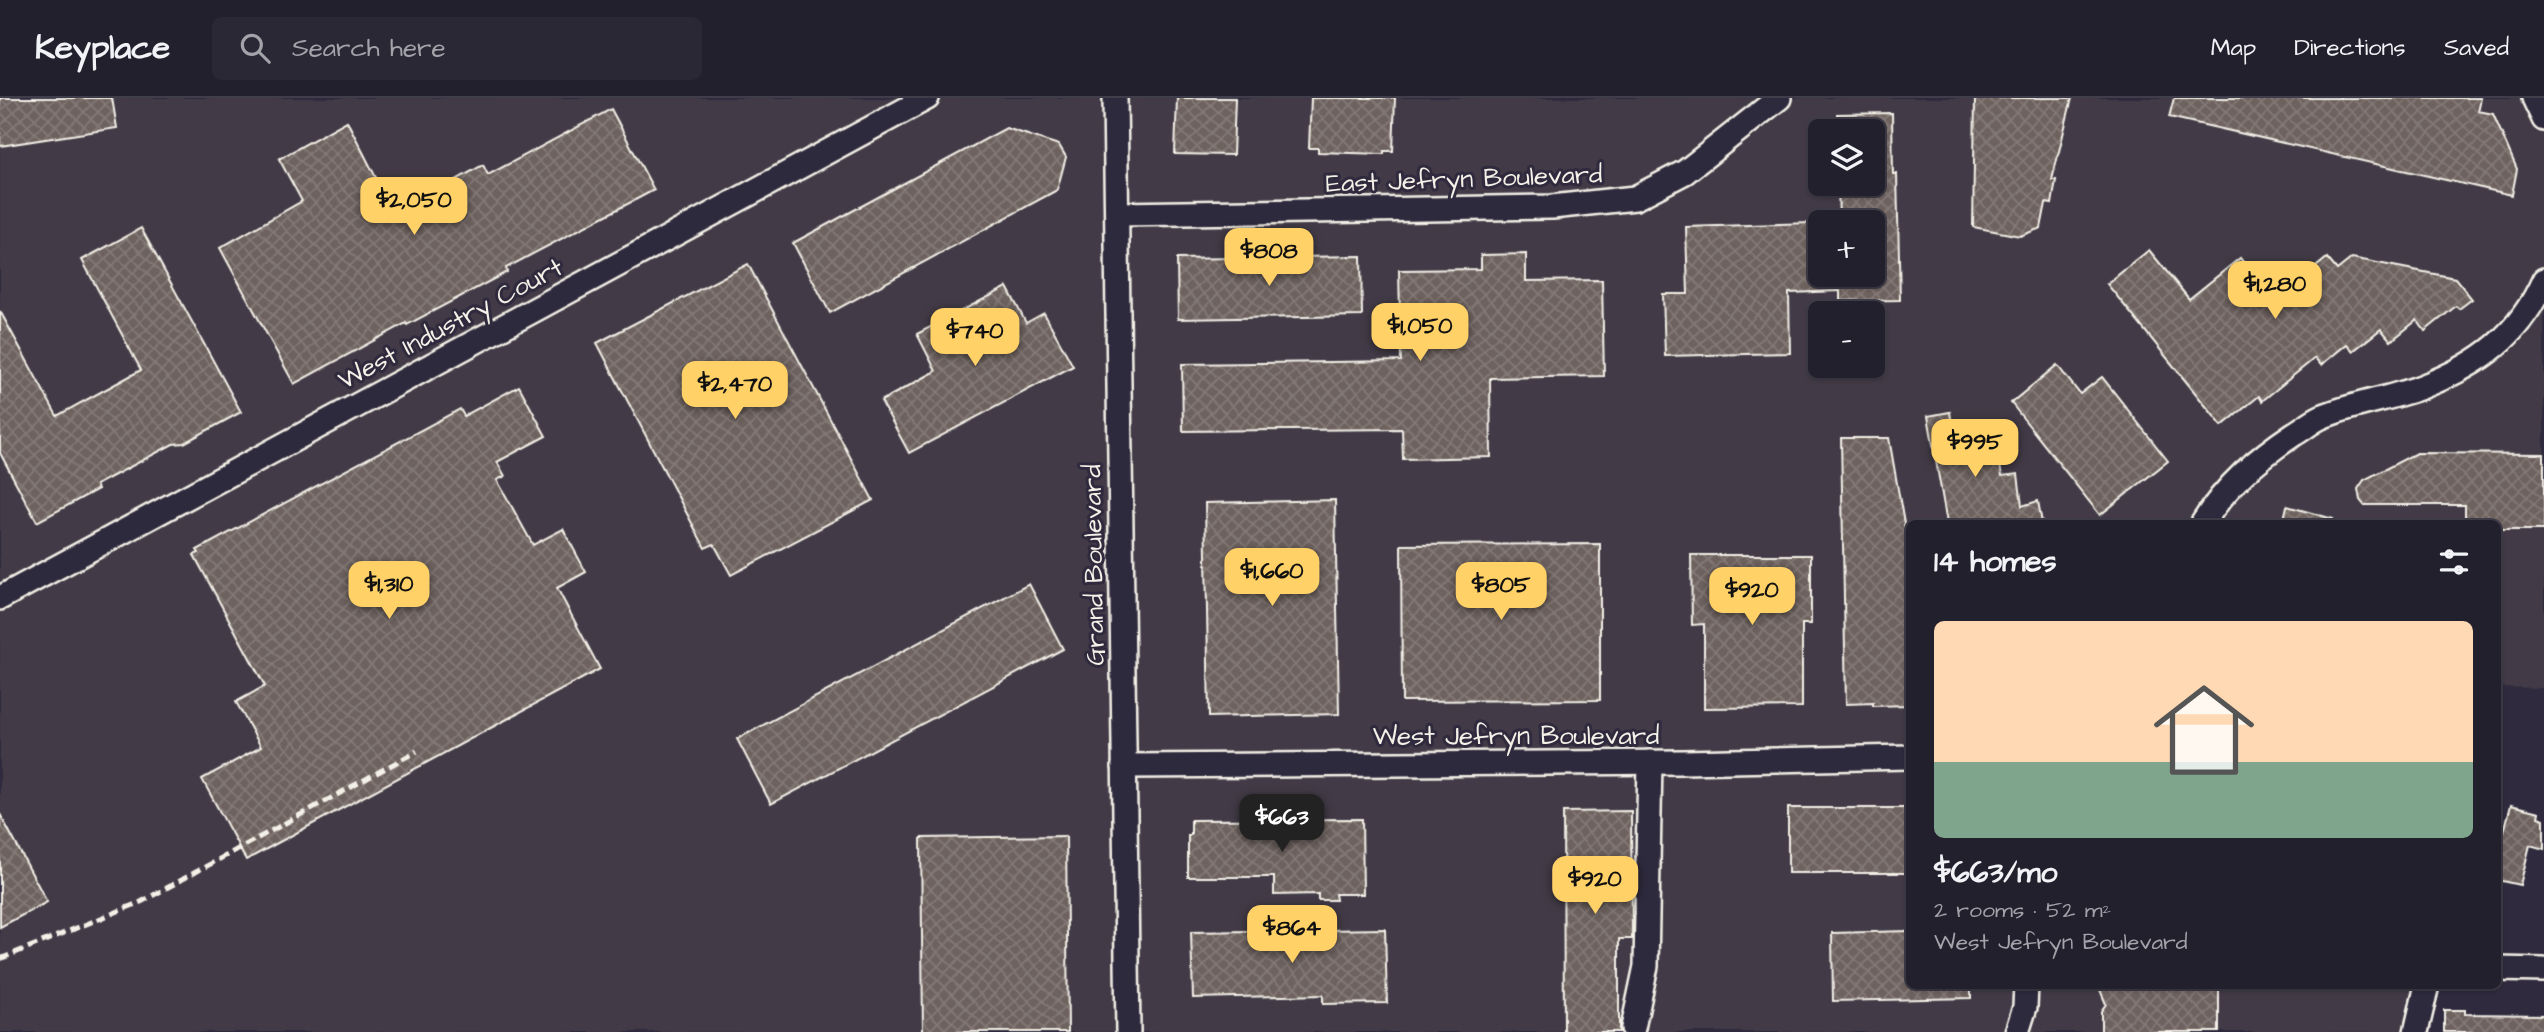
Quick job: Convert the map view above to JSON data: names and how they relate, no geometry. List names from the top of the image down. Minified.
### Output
{"streets":{"street":["East Jefryn Boulevard","West Industry Court","Grand Boulevard","West Jefryn Boulevard"]},"crossings":[["East Jefryn Boulevard","Grand Boulevard"],["Grand Boulevard","West Jefryn Boulevard"]],"page":{"header":"Keyplace","search":"Search here","nav":["Map","Directions","Saved"],"map_buttons":["+","−"],"price":["$2,050","$808","$1,280","$1,050","$740","$2,470","$995","$1,660","$1,310","$805","$920","$663","$920","$864"],"heading":"14 homes","list":[{"name":"$663/mo","note":"2 rooms · 52 m² · West Jefryn Boulevard"}]}}
